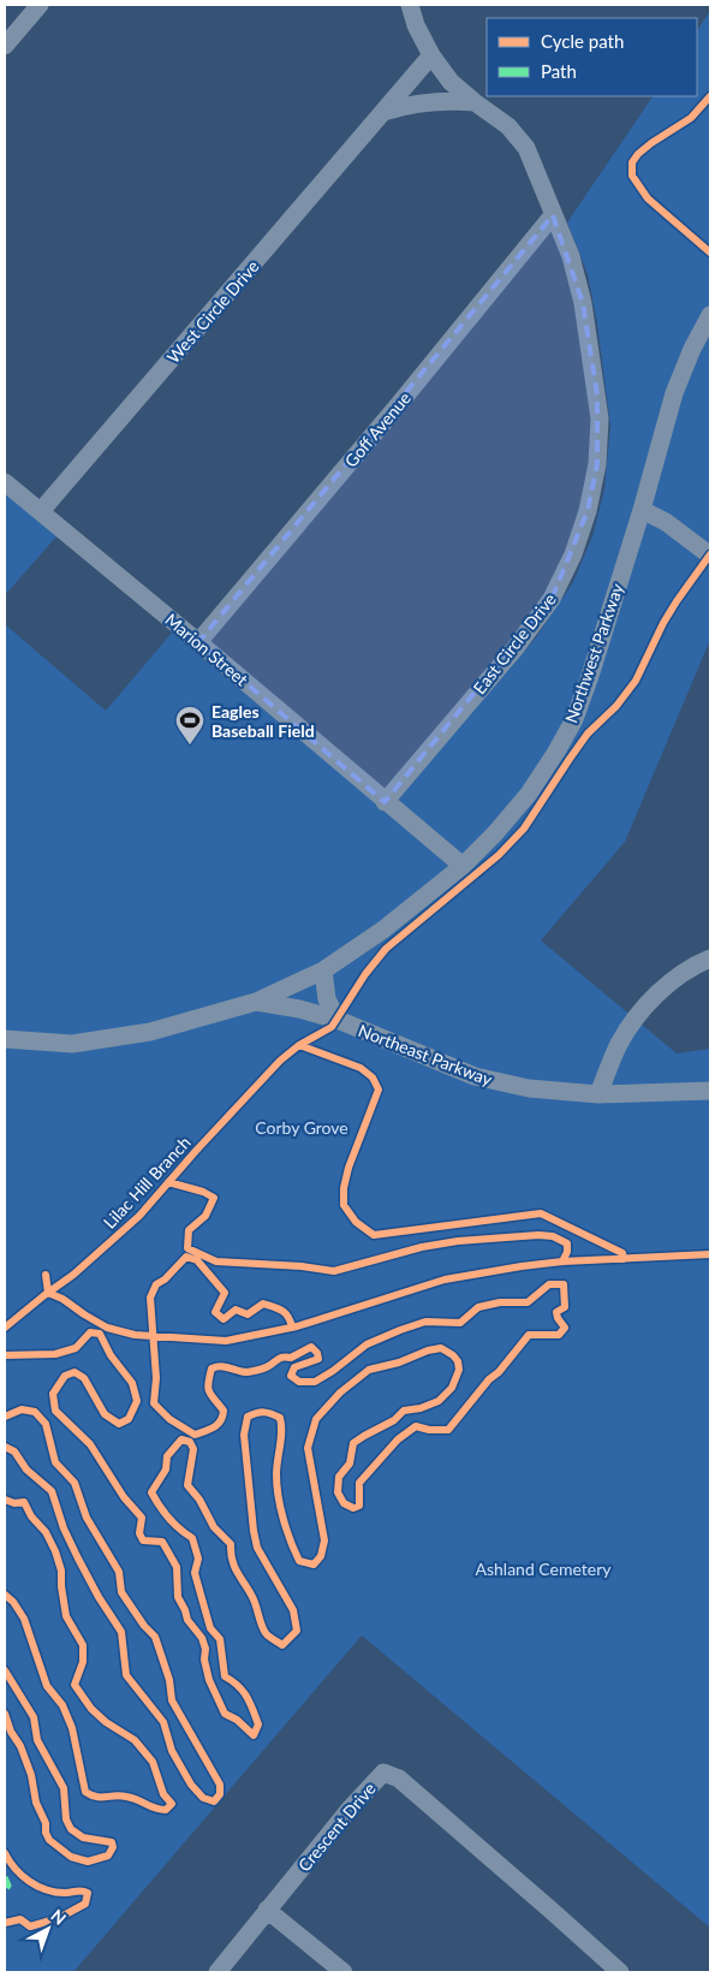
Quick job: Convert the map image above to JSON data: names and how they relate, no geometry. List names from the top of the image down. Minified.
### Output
{"streets":{"street":["West Circle Drive","Goff Avenue","East Circle Drive","Marion Street","Northwest Parkway","Northeast Parkway","Crescent Drive"],"cycle path":["Lilac Hill Branch"]},"crossings":[["West Circle Drive","East Circle Drive"],["West Circle Drive","Marion Street"],["Goff Avenue","East Circle Drive"],["Goff Avenue","Marion Street"],["East Circle Drive","Marion Street"],["Marion Street","Northwest Parkway"],["Northwest Parkway","Northeast Parkway"]],"parks":["Corby Grove","Ashland Cemetery"],"places":{"sports":["Eagles Baseball Field"]},"legend":["Cycle path","Path"],"north":"top right"}
